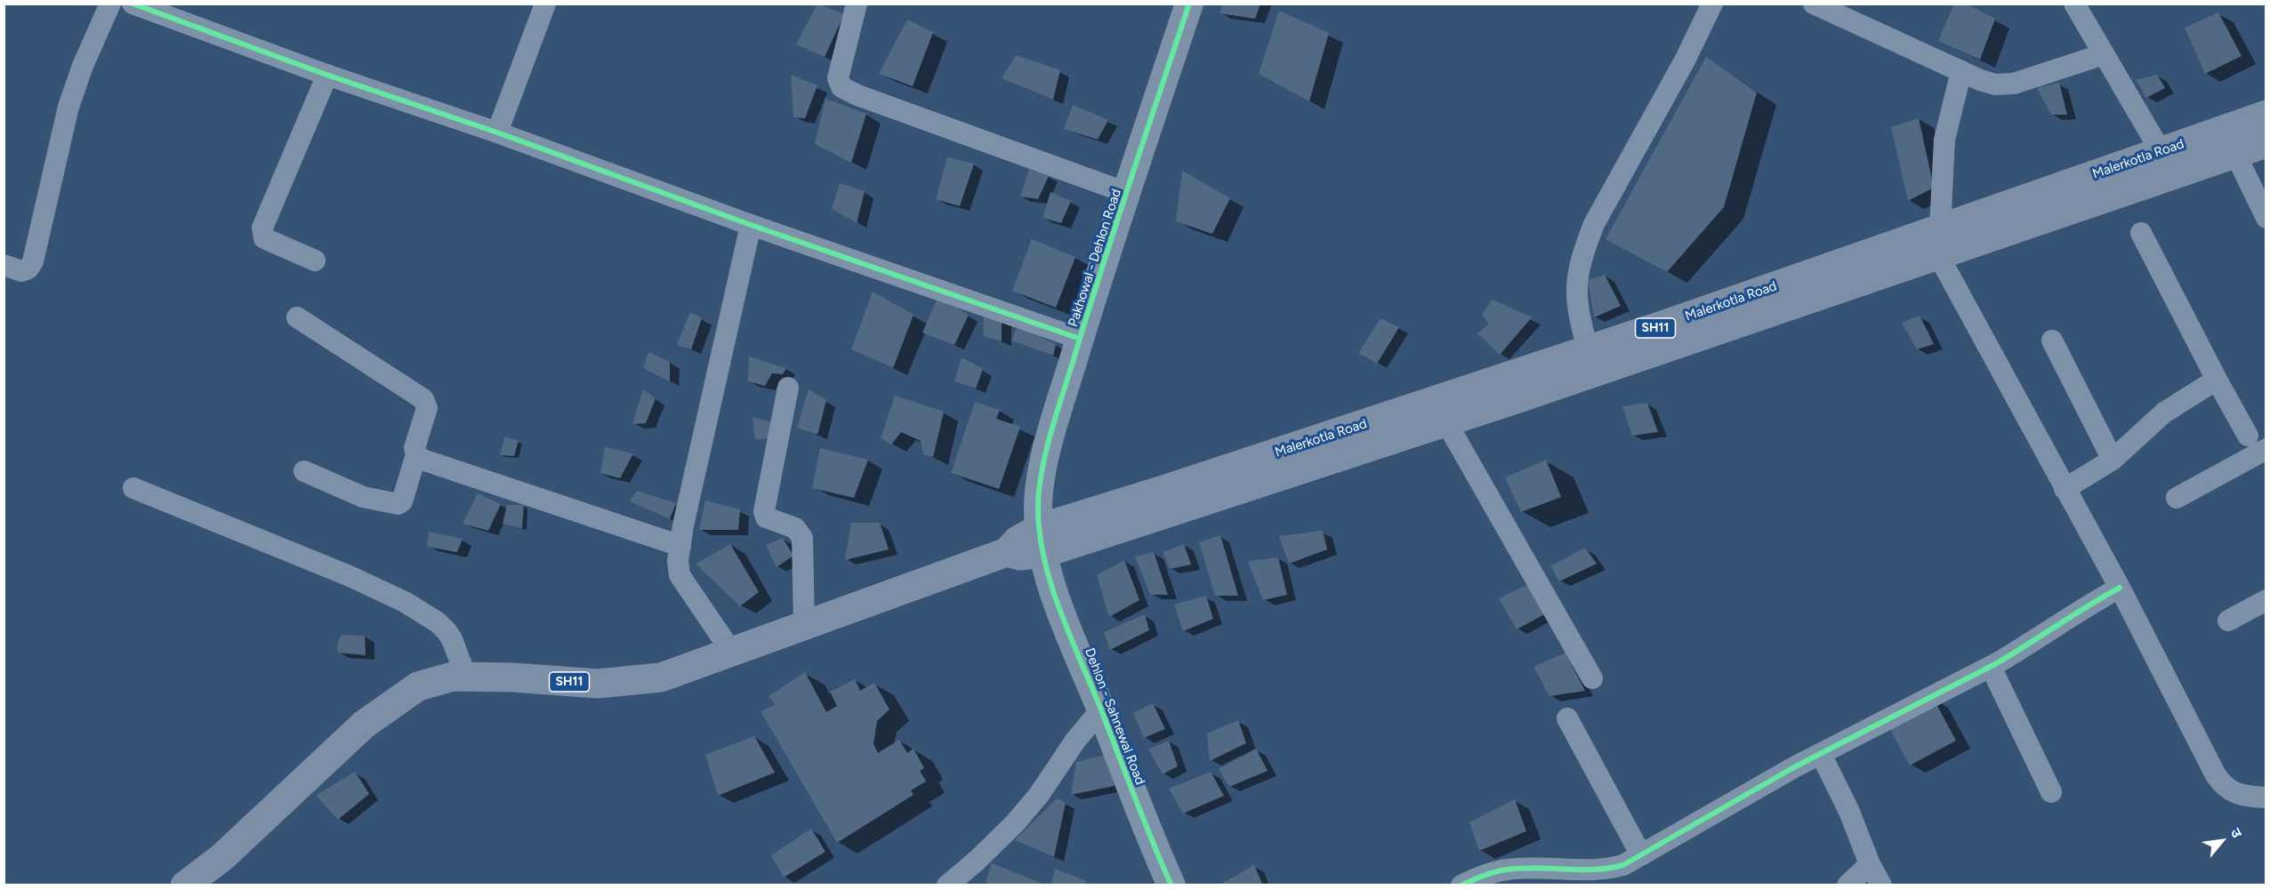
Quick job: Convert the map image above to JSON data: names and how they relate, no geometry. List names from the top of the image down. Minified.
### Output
{"streets":{"main road":["Malerkotla Road","SH11"],"street":["Pakhowal - Dehlon Road","Dehlon - Sahnewal Road"]},"crossings":[["Malerkotla Road","Pakhowal - Dehlon Road"],["Malerkotla Road","SH11"],["Malerkotla Road","Dehlon - Sahnewal Road"],["Pakhowal - Dehlon Road","SH11"],["Pakhowal - Dehlon Road","Dehlon - Sahnewal Road"],["SH11","Dehlon - Sahnewal Road"]],"north":"top right"}
